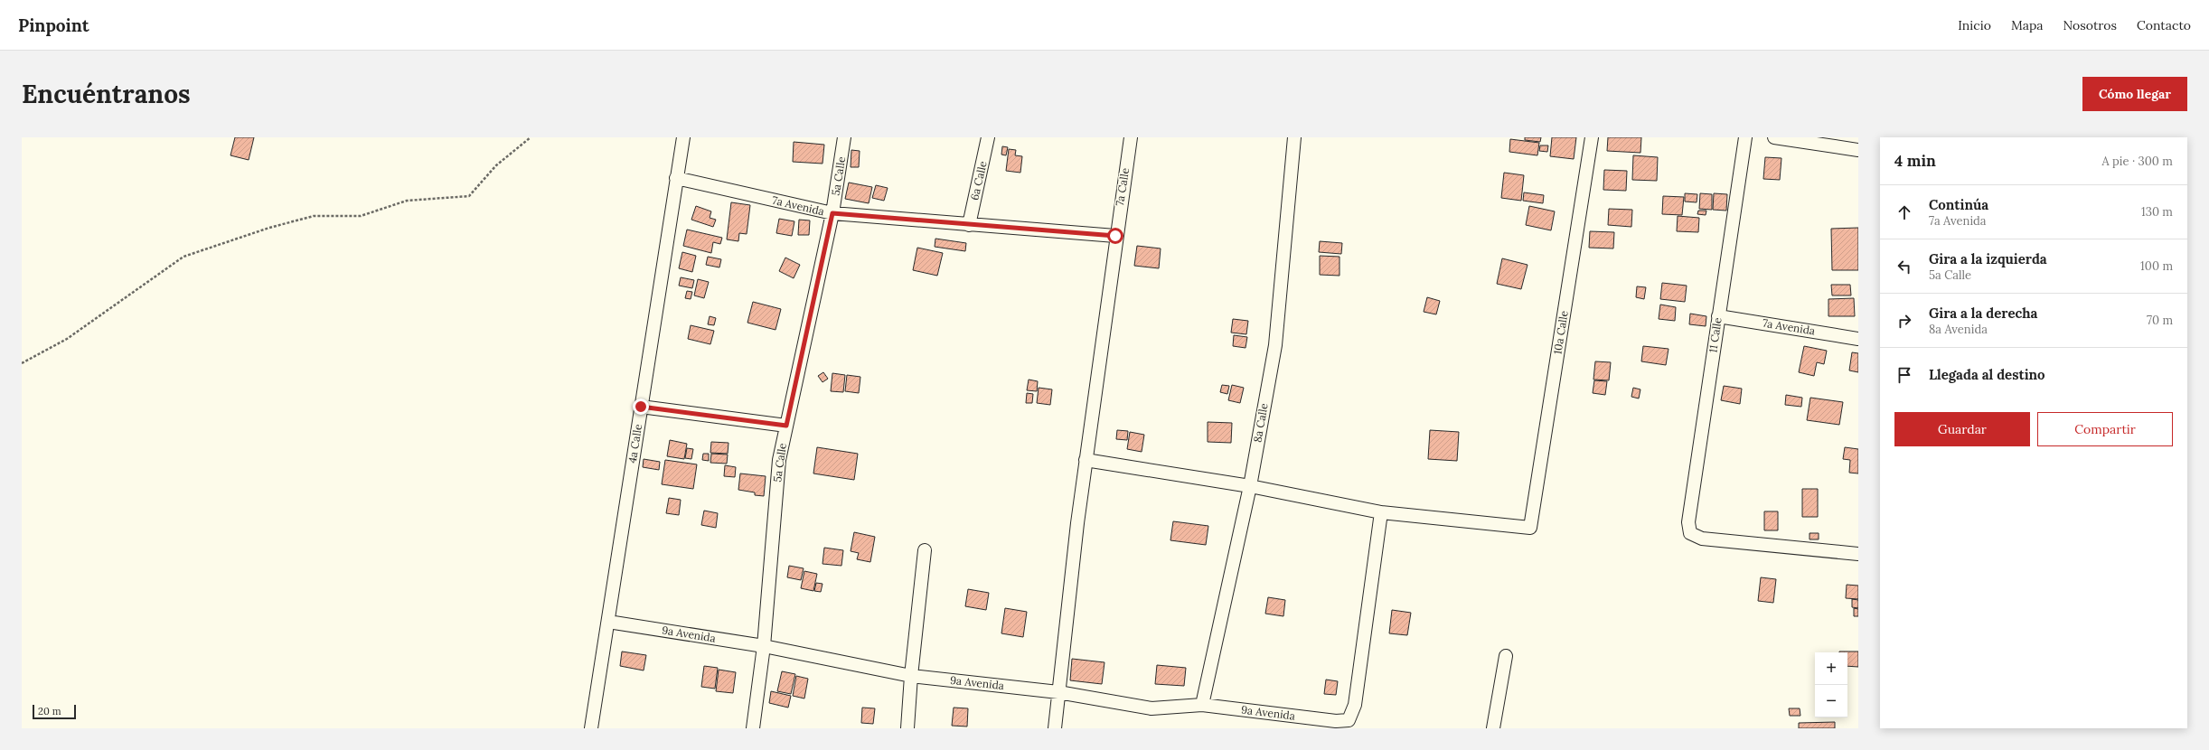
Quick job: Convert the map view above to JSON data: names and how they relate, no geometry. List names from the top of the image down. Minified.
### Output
{"streets":{"street":["5a Calle","6a Calle","7a Calle","7a Avenida","10a Calle","11 Calle","8a Calle","4a Calle","9a Avenida"]},"crossings":[["5a Calle","7a Avenida"],["5a Calle","9a Avenida"],["6a Calle","7a Avenida"],["7a Calle","7a Avenida"],["7a Calle","9a Avenida"],["7a Avenida","11 Calle"],["7a Avenida","4a Calle"],["10a Calle","9a Avenida"],["8a Calle","9a Avenida"],["4a Calle","9a Avenida"]],"scale_bar":"20 m","page":{"header":"Pinpoint","nav":["Inicio","Mapa","Nosotros","Contacto"],"buttons":["Cómo llegar",["Guardar","Compartir"]],"title":"Encuéntranos","heading":["4 min","A pie · 300 m"],"list":[["Continúa","7a Avenida","130 m"],["Gira a la izquierda","5a Calle","100 m"],["Gira a la derecha","8a Avenida","70 m"],"Llegada al destino"],"map_buttons":["+","−"],"scale":"20 m"}}
